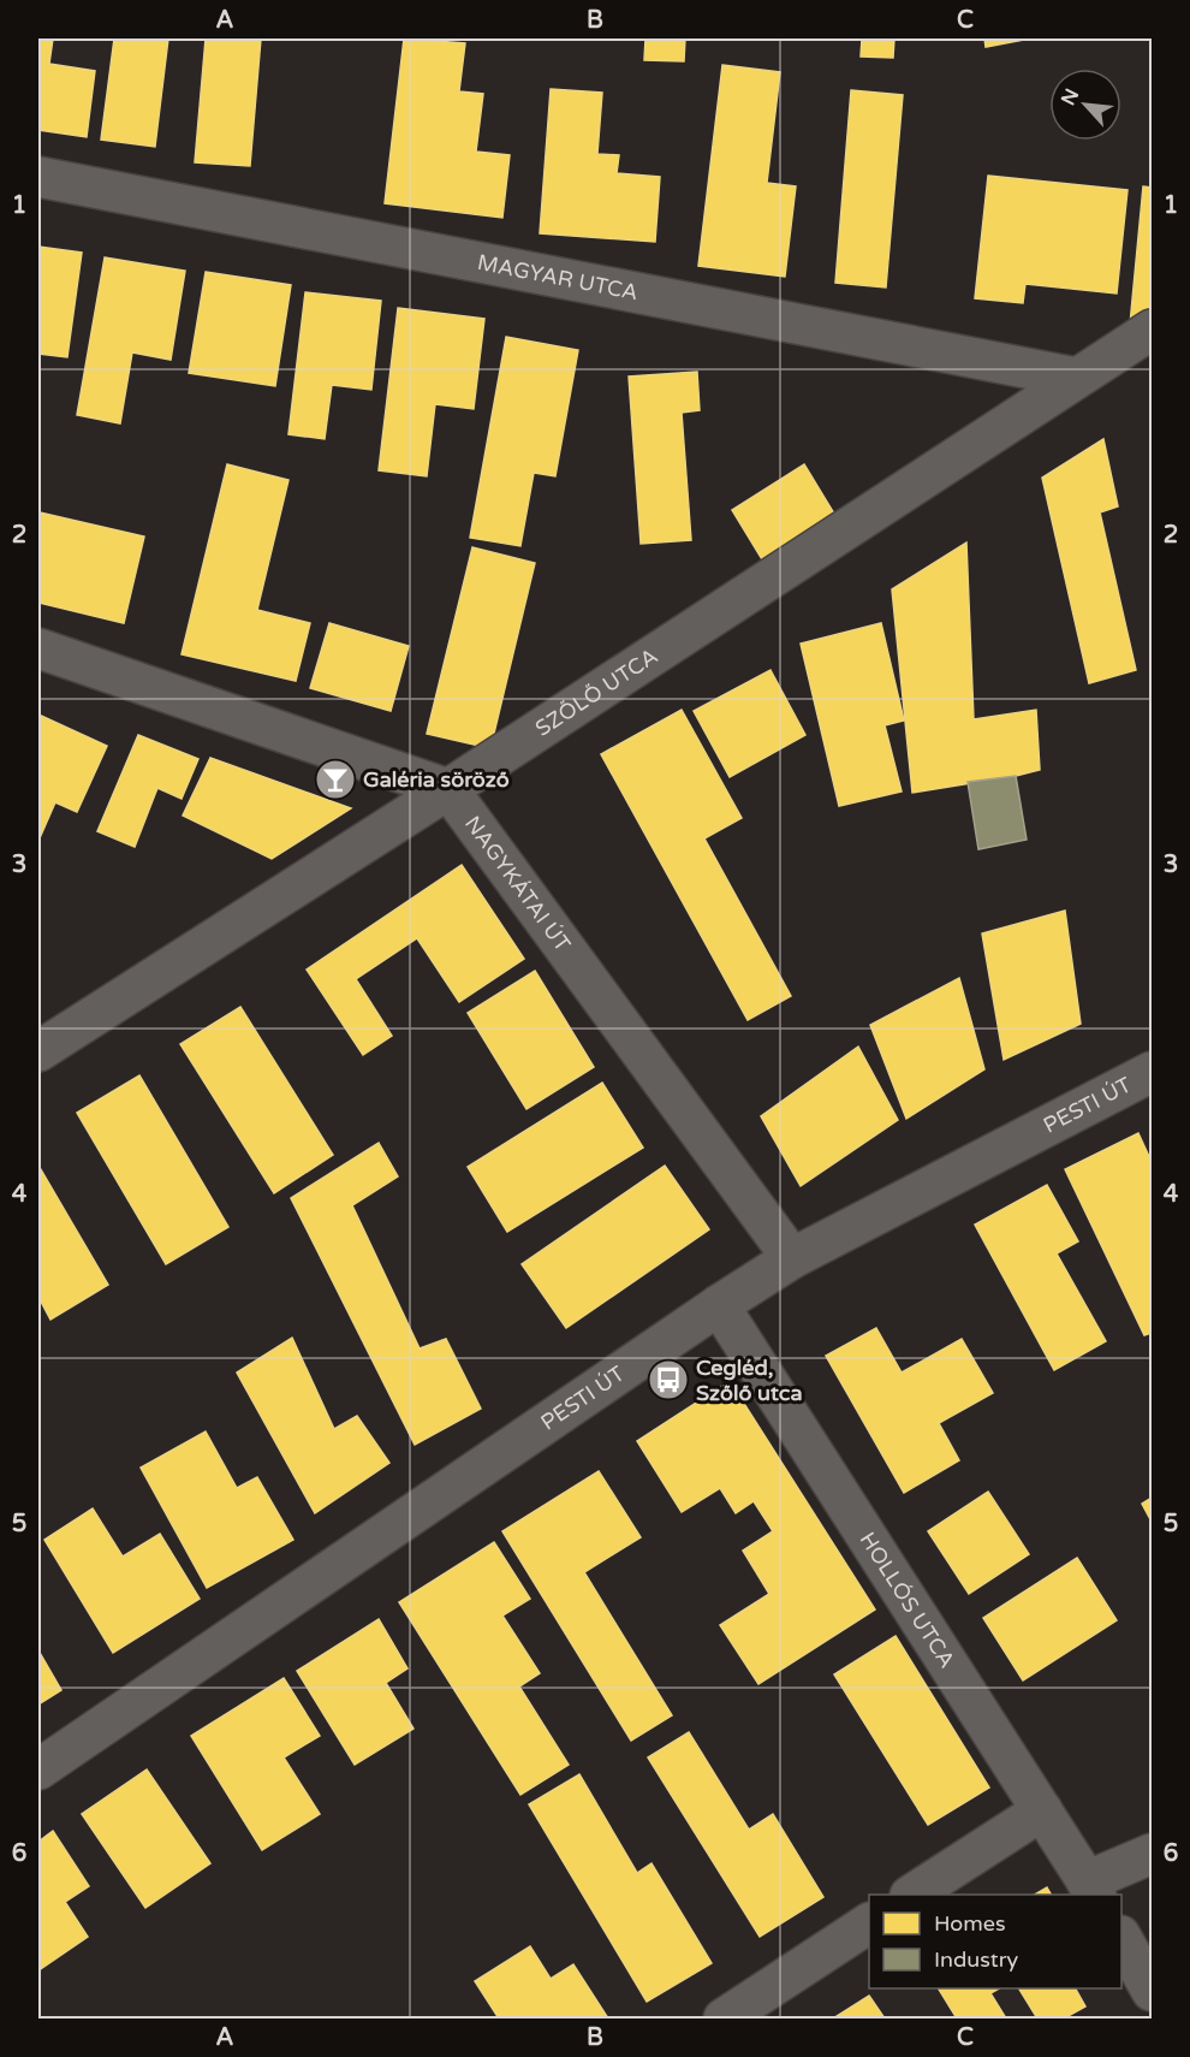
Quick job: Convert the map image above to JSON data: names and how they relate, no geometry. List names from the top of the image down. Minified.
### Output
{"streets":{"street":["MAGYAR UTCA","SZŐLŐ UTCA","NAGYKÁTAI ÚT","PESTI ÚT","HOLLÓS UTCA"]},"crossings":[["MAGYAR UTCA","SZŐLŐ UTCA"],["SZŐLŐ UTCA","NAGYKÁTAI ÚT"],["NAGYKÁTAI ÚT","PESTI ÚT"],["PESTI ÚT","HOLLÓS UTCA"]],"places":{"bar":["Galéria söröző"],"bus stop":["Cegléd, Szőlő utca"]},"legend":["Homes","Industry"],"north":"top left","grid":{"columns":["A","B","C"],"rows":["1","2","3","4","5","6"]}}
